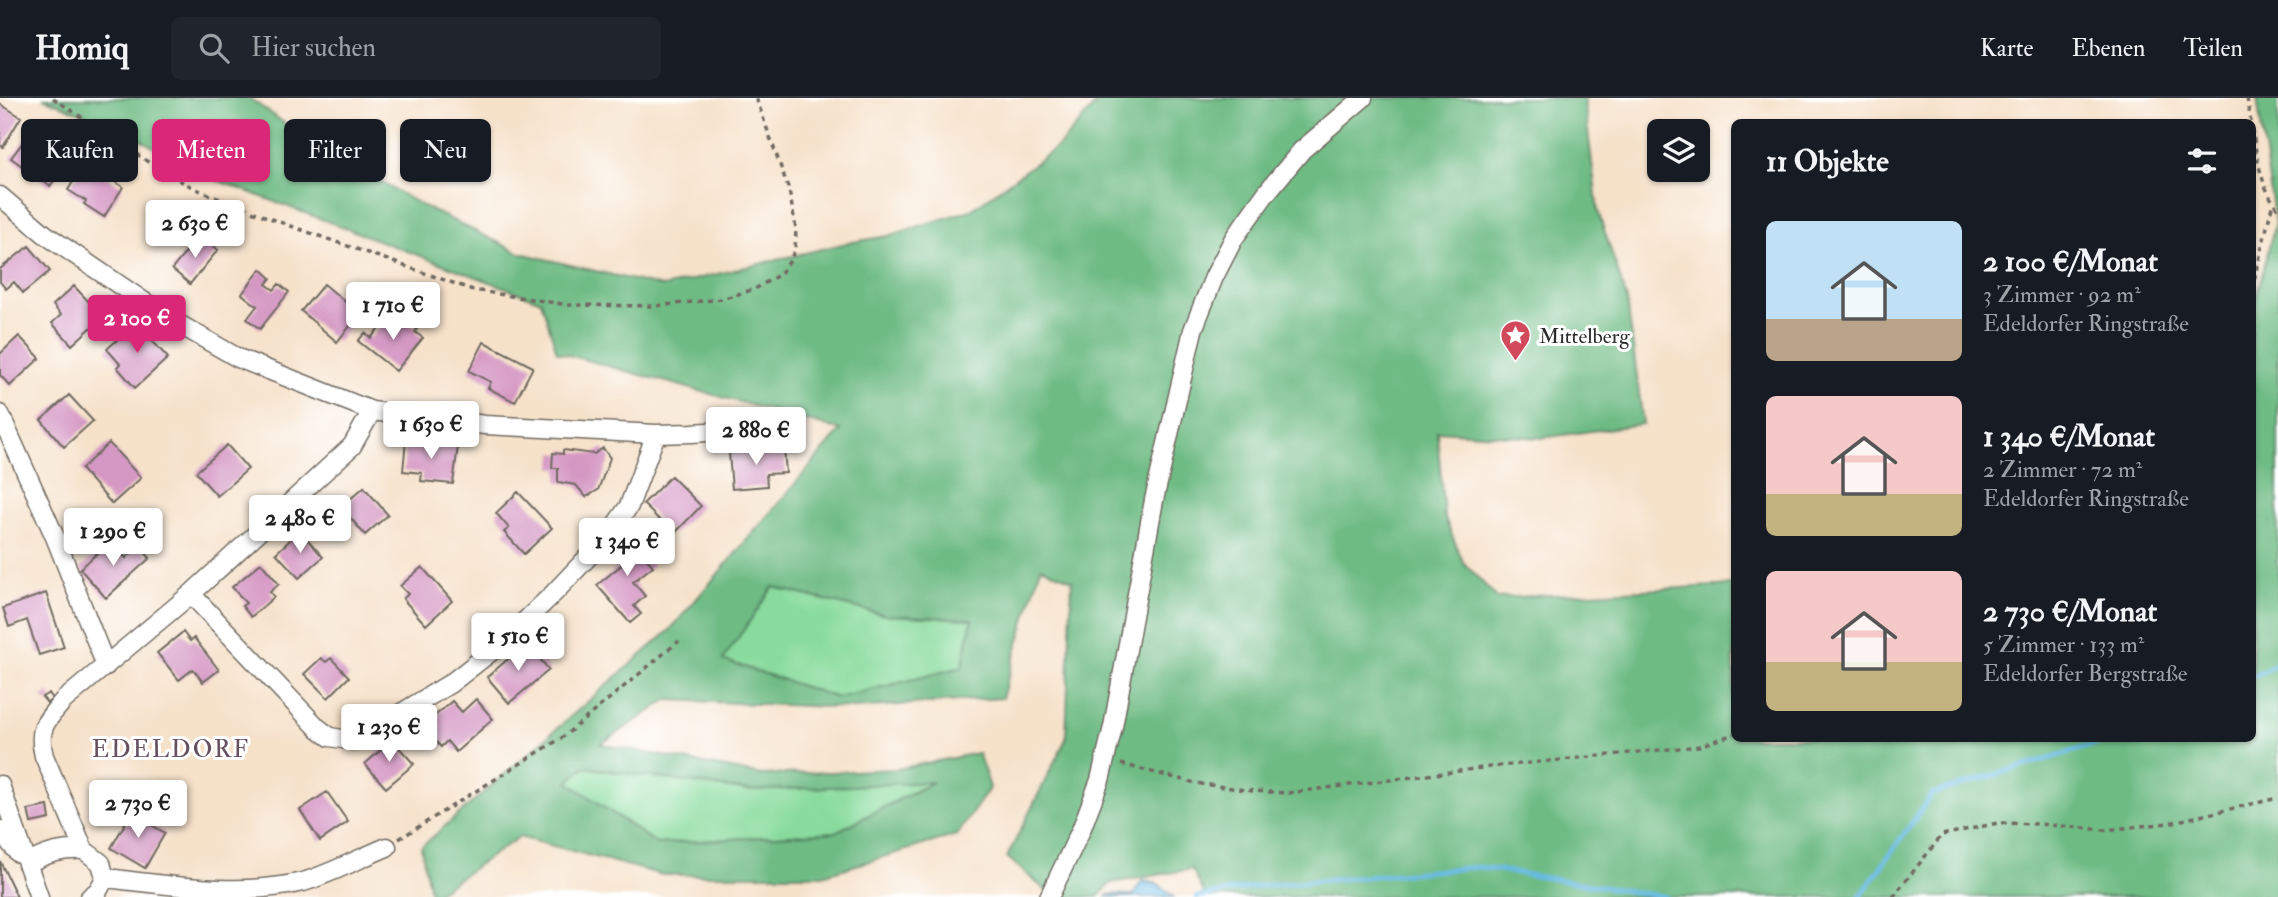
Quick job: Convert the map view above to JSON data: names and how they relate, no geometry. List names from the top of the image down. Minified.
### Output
{"districts":["EDELDORF"],"places":{"place":["Mittelberg"]},"page":{"header":"Homiq","search":"Hier suchen","nav":["Karte","Ebenen","Teilen"],"chip":["Kaufen","Mieten","Filter","Neu"],"heading":"11 Objekte","price":["2 630 €","1 710 €","2 100 €","1 630 €","2 880 €","2 480 €","1 290 €","1 340 €","1 510 €","1 230 €","2 730 €"],"list":[{"name":"2 100 €/Monat","note":"3 Zimmer · 92 m² · Edeldorfer Ringstraße"},{"name":"1 340 €/Monat","note":"2 Zimmer · 72 m² · Edeldorfer Ringstraße"},{"name":"2 730 €/Monat","note":"5 Zimmer · 133 m² · Edeldorfer Bergstraße"}]}}
